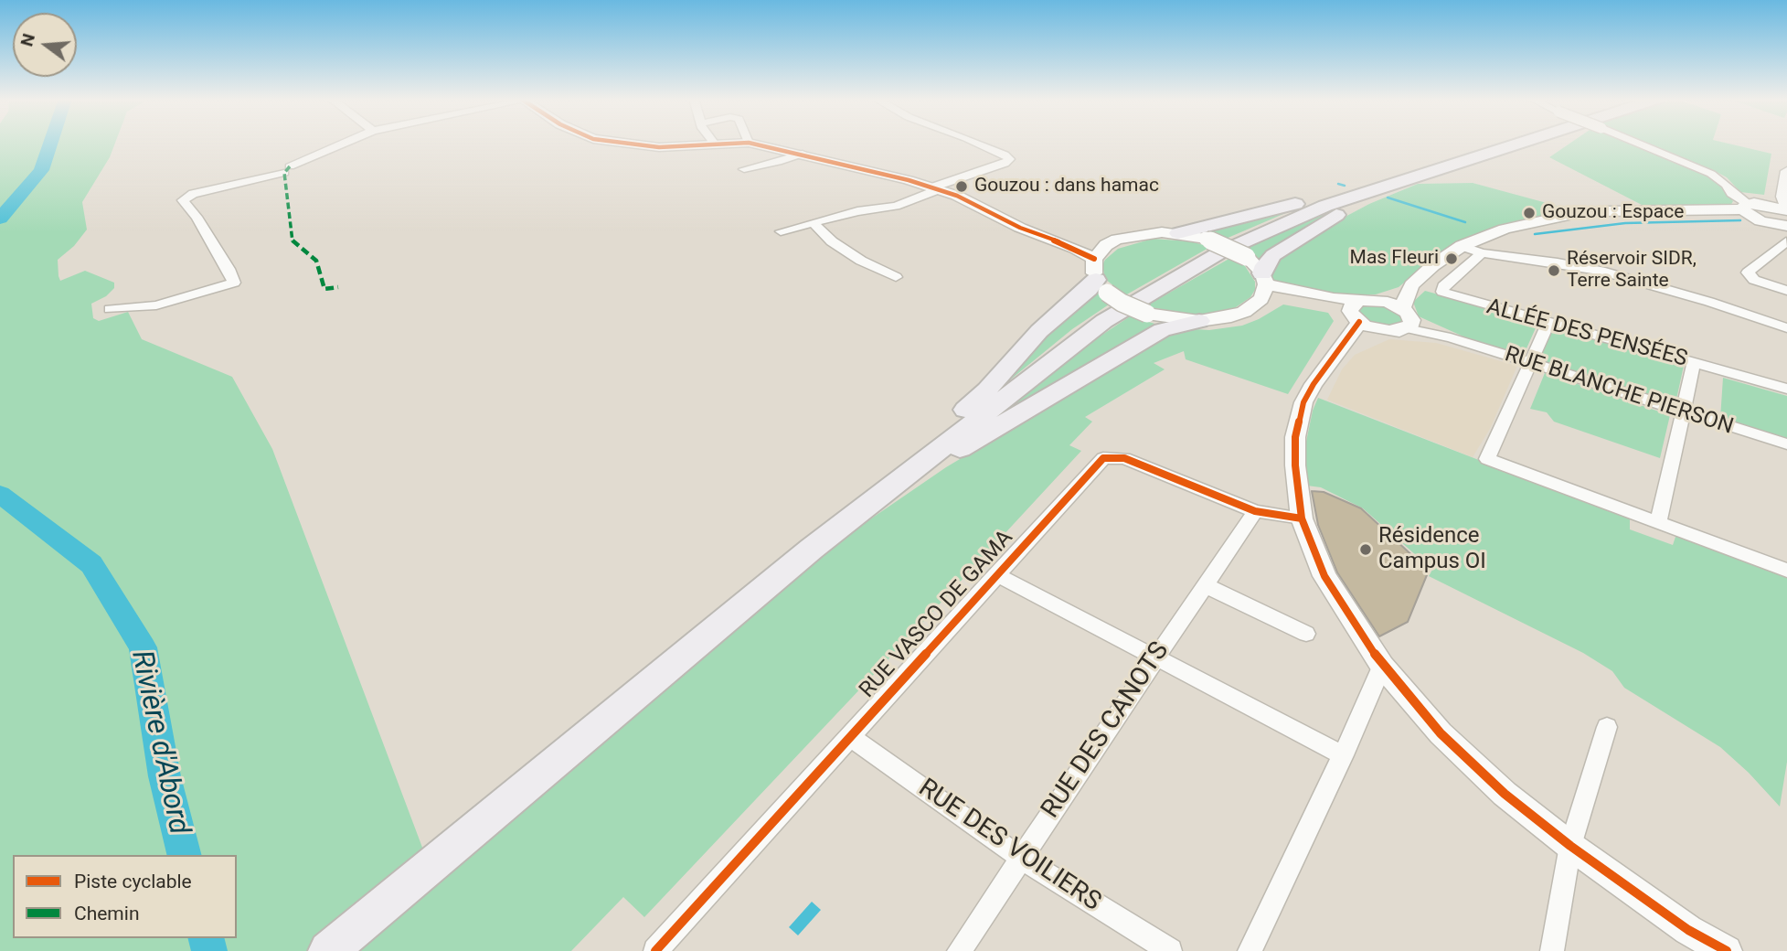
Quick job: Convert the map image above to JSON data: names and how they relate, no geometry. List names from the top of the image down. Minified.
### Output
{"streets":{"street":["ALLÉE DES PENSÉES","RUE BLANCHE PIERSON","RUE VASCO DE GAMA","RUE DES CANOTS","RUE DES VOILIERS"]},"crossings":[["RUE VASCO DE GAMA","RUE DES CANOTS"],["RUE VASCO DE GAMA","RUE DES VOILIERS"],["RUE DES CANOTS","RUE DES VOILIERS"]],"water":["Rivière d'Abord"],"places":["Gouzou : dans hamac","Gouzou : Espace","Mas Fleuri","Réservoir SIDR, Terre Sainte","Résidence Campus OI"],"legend":["Piste cyclable","Chemin"],"north":"left"}
